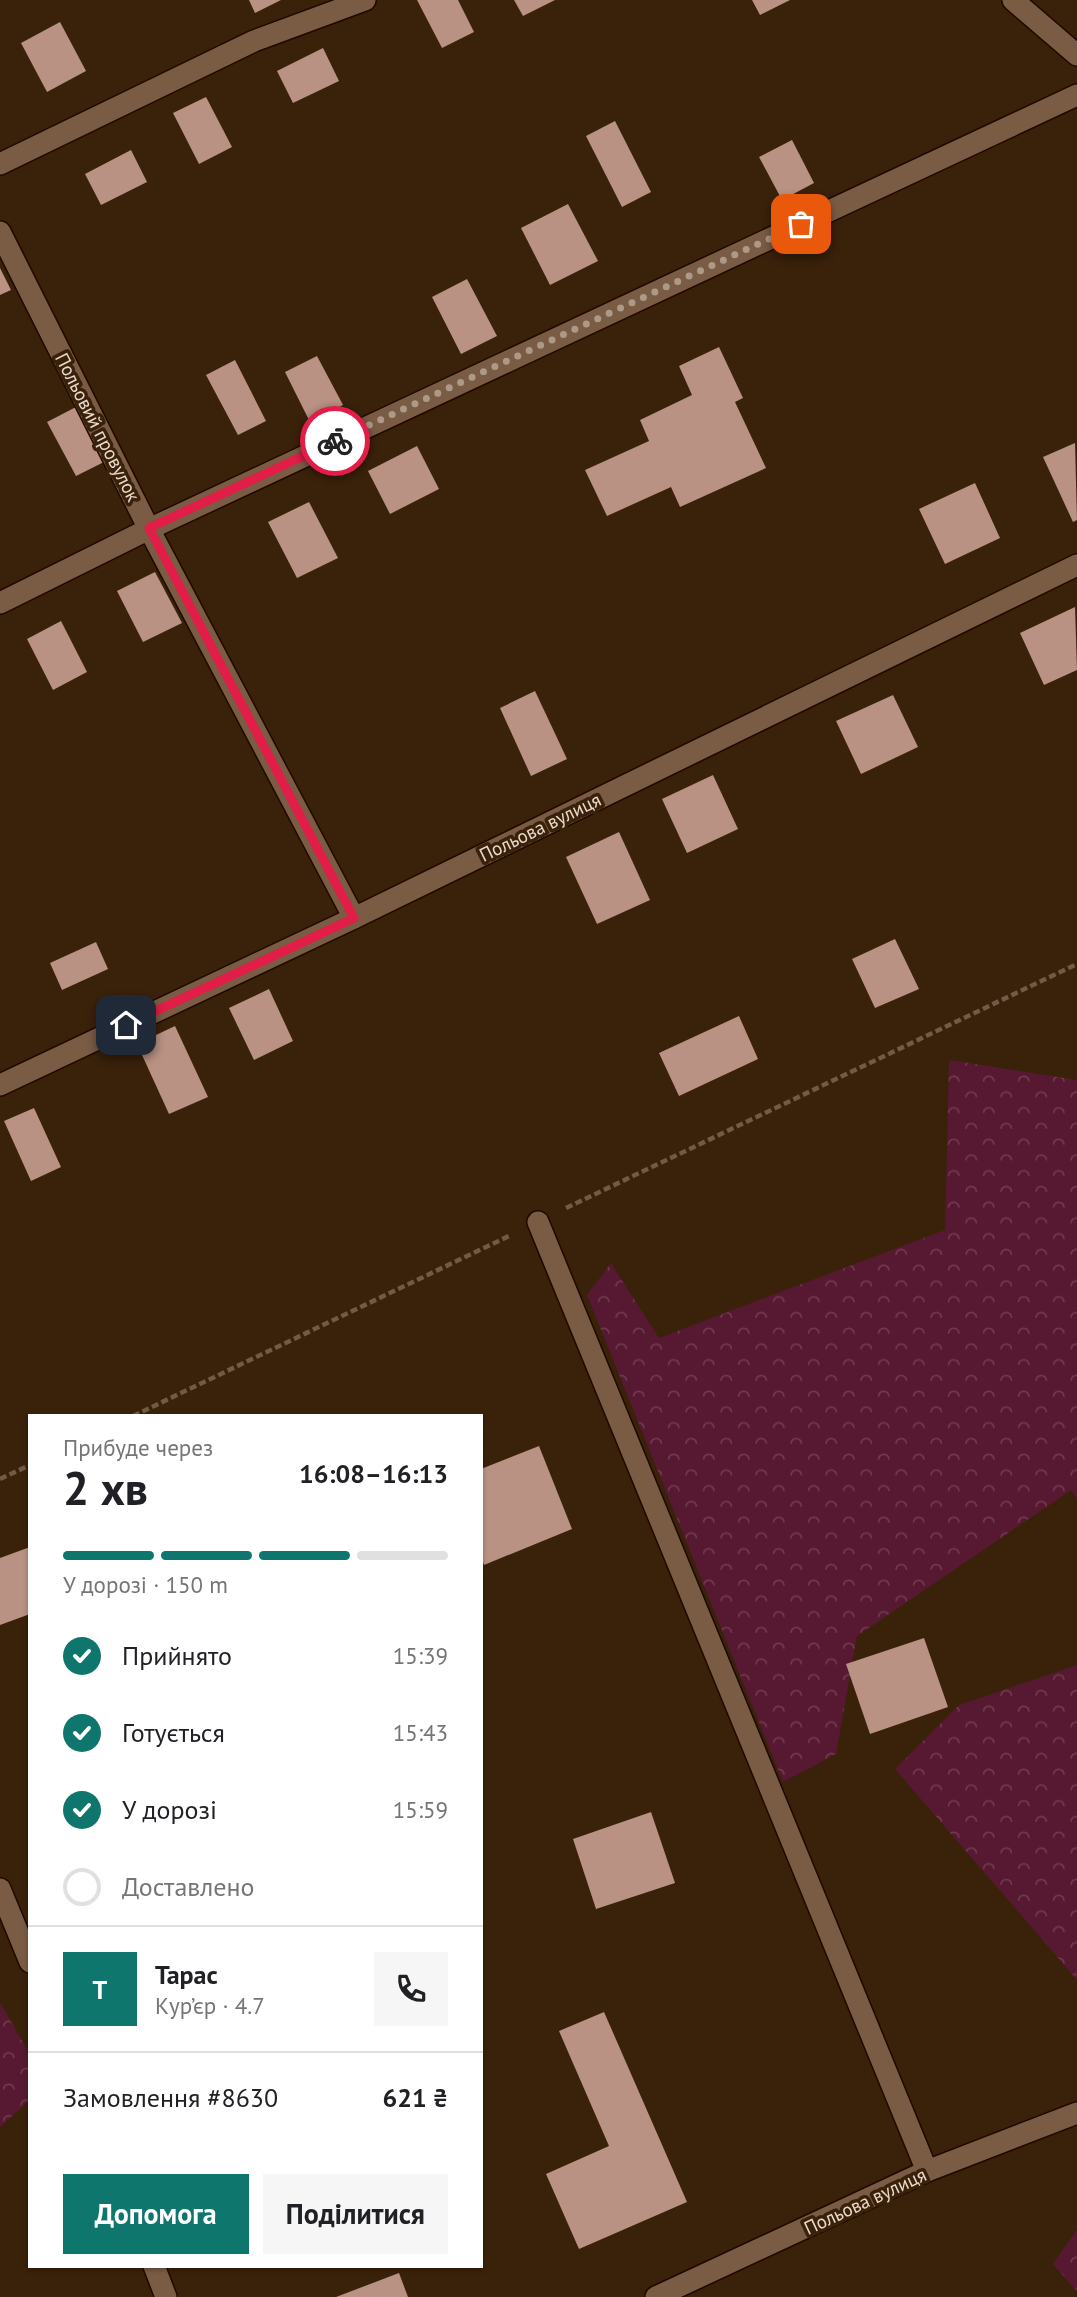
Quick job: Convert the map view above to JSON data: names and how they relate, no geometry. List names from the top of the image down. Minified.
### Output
{"streets":{"street":["Польовий провулок","Польова вулиця"]},"crossings":[["Польовий провулок","Польова вулиця"]],"page":{"heading":["2 хв","Прибуде через","16:08–16:13"],"panel":["Тарас","Кур’єр · 4.7","Замовлення #8630","621 ₴"],"bar":"У дорозі · 150 m","list":[["Прийнято","15:39"],["Готується","15:43"],["У дорозі","15:59"],"Доставлено"],"round":"Т","buttons":["Допомога","Поділитися"]}}
